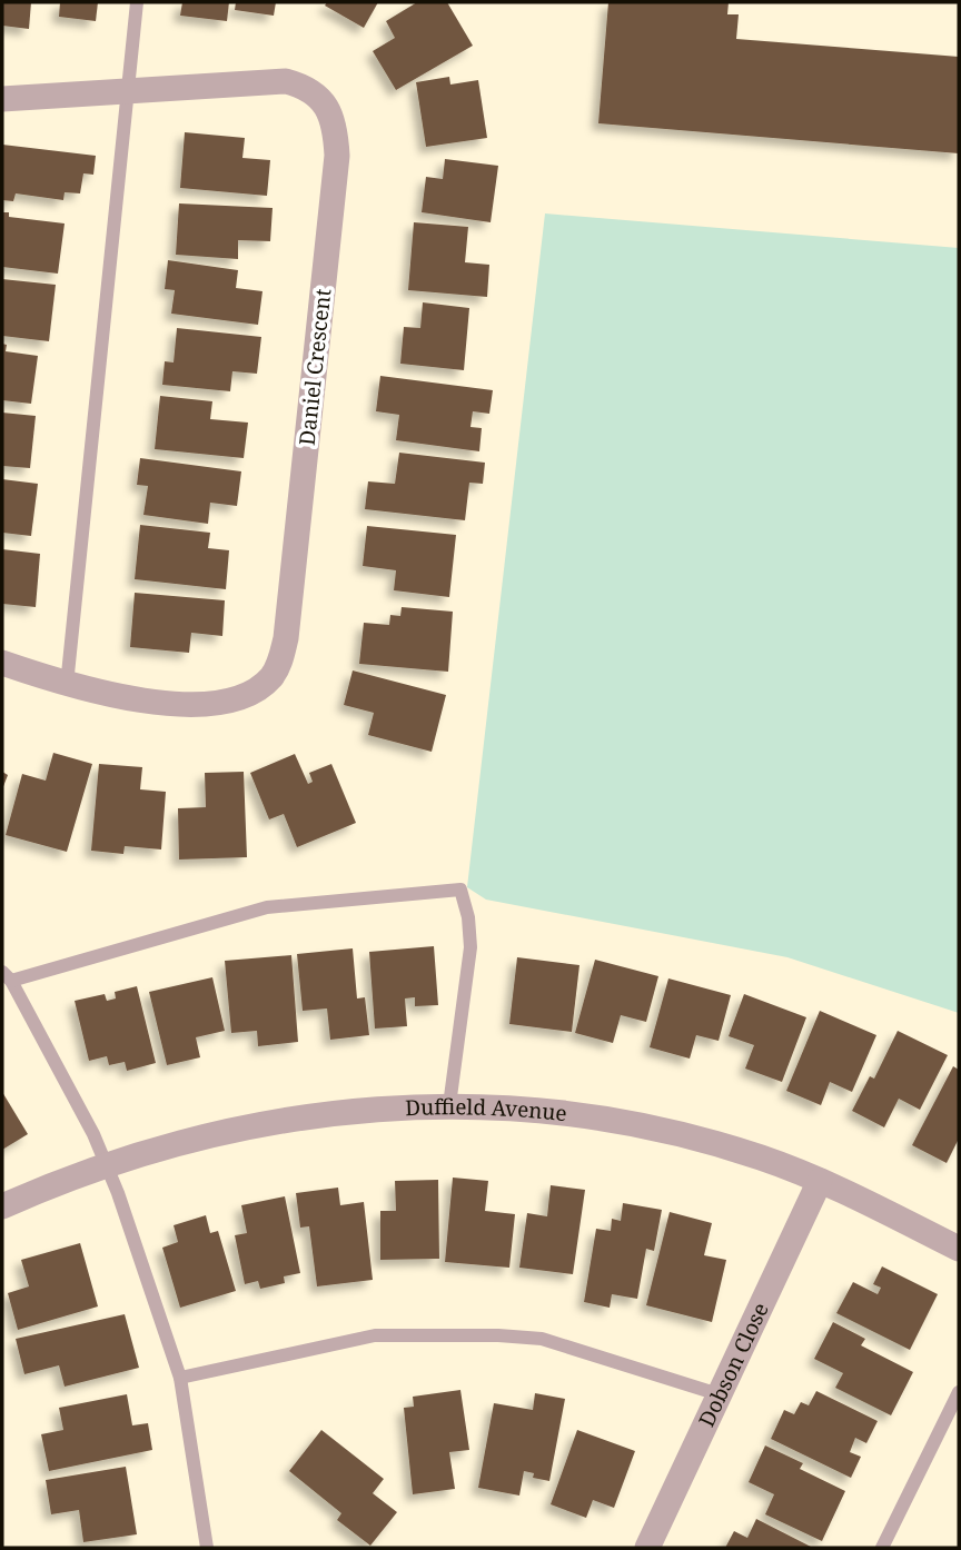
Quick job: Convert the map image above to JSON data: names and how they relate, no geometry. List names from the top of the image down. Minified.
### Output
{"streets":{"street":["Daniel Crescent","Duffield Avenue","Dobson Close"]},"crossings":[["Duffield Avenue","Dobson Close"]]}
